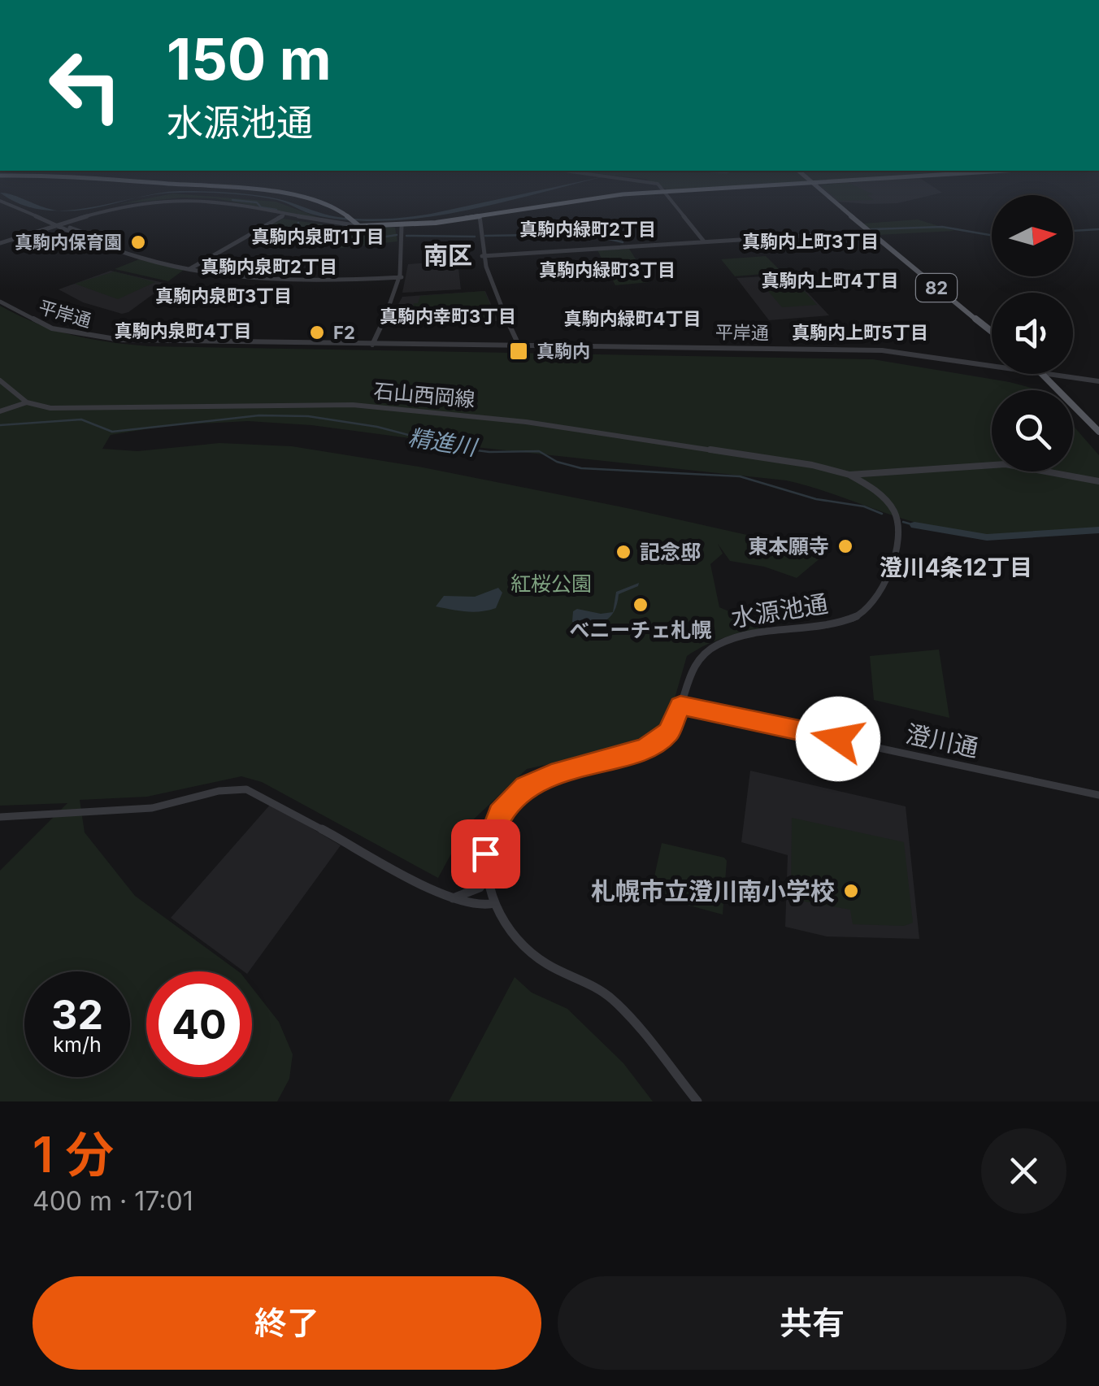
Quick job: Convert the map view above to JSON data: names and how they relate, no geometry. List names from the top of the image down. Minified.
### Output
{"streets":{"main road":["82"],"street":["平岸通","石山西岡線","水源池通","澄川通"]},"crossings":[["石山西岡線","水源池通"],["水源池通","澄川通"]],"districts":["真駒内緑町2丁目","真駒内泉町1丁目","真駒内上町3丁目","南区","真駒内泉町2丁目","真駒内緑町3丁目","真駒内上町4丁目","真駒内泉町3丁目","真駒内幸町3丁目","真駒内緑町4丁目","真駒内泉町4丁目","真駒内上町5丁目","澄川4条12丁目"],"water":["精進川"],"parks":["紅桜公園"],"places":{"other":["真駒内保育園","F2","東本願寺","記念邸","べニーチェ札幌","札幌市立澄川南小学校"],"transit":["真駒内"]},"north":"right","page":{"turn":["150 m","水源池通"],"speed":"32 km/h","limit":"40","heading":["1 分","400 m · 17:01"],"buttons":["終了","共有"]}}
